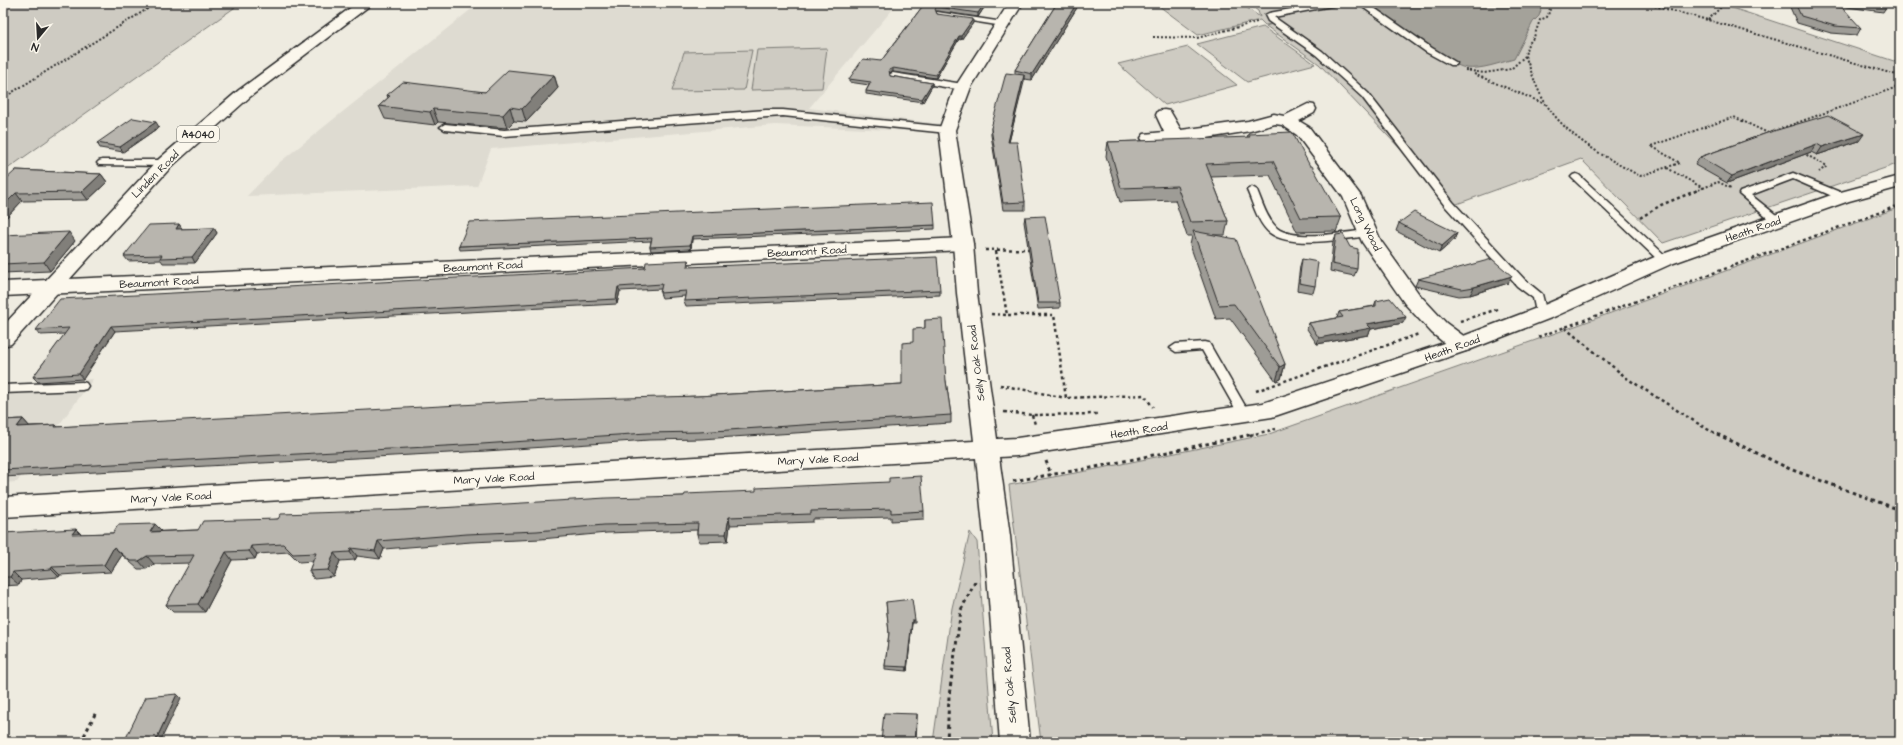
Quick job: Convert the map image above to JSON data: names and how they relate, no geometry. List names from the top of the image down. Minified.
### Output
{"streets":{"main road":["A4040","Linden Road","Long Wood","Heath Road","Beaumont Road","Selly Oak Road","Mary Vale Road"]},"crossings":[["Linden Road","Beaumont Road"],["Long Wood","Heath Road"],["Heath Road","Selly Oak Road"],["Heath Road","Mary Vale Road"],["Beaumont Road","Selly Oak Road"],["Selly Oak Road","Mary Vale Road"]],"north":"bottom"}
